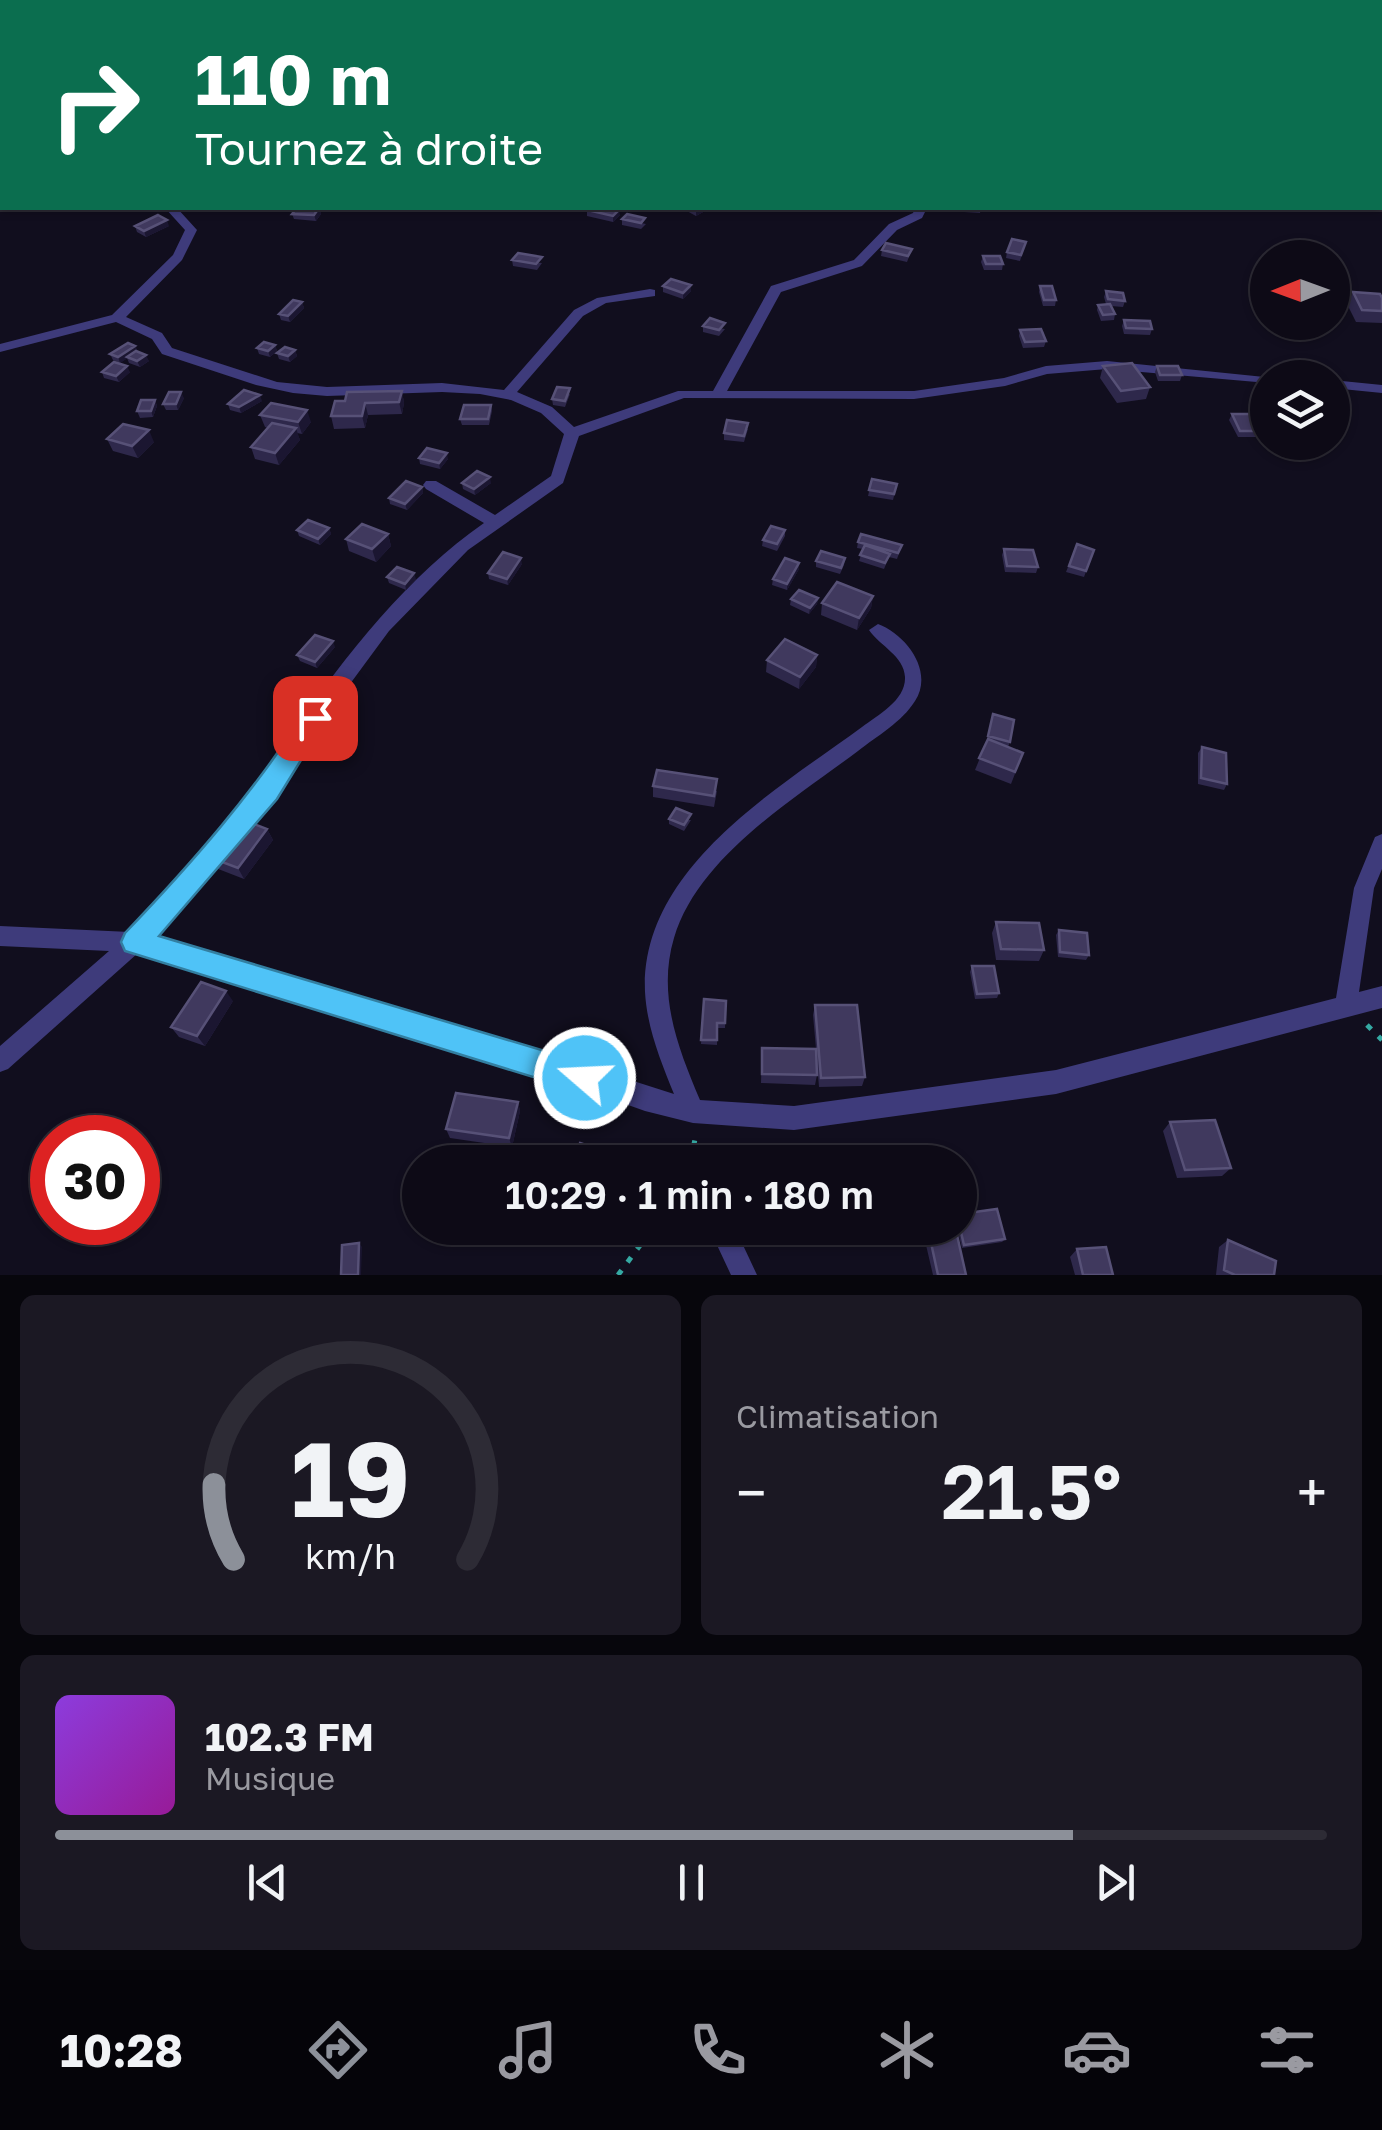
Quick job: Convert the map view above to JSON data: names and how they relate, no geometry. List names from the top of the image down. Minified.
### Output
{"north":"left","page":{"turn":["110 m","Tournez à droite"],"limit":"30","trip":"10:29 · 1 min · 180 m","tile":"Climatisation","heat":["−","21.5°","+"],"song":["102.3 FM","Musique"],"tabs":"10:28","gauge":["19","km/h"]}}
